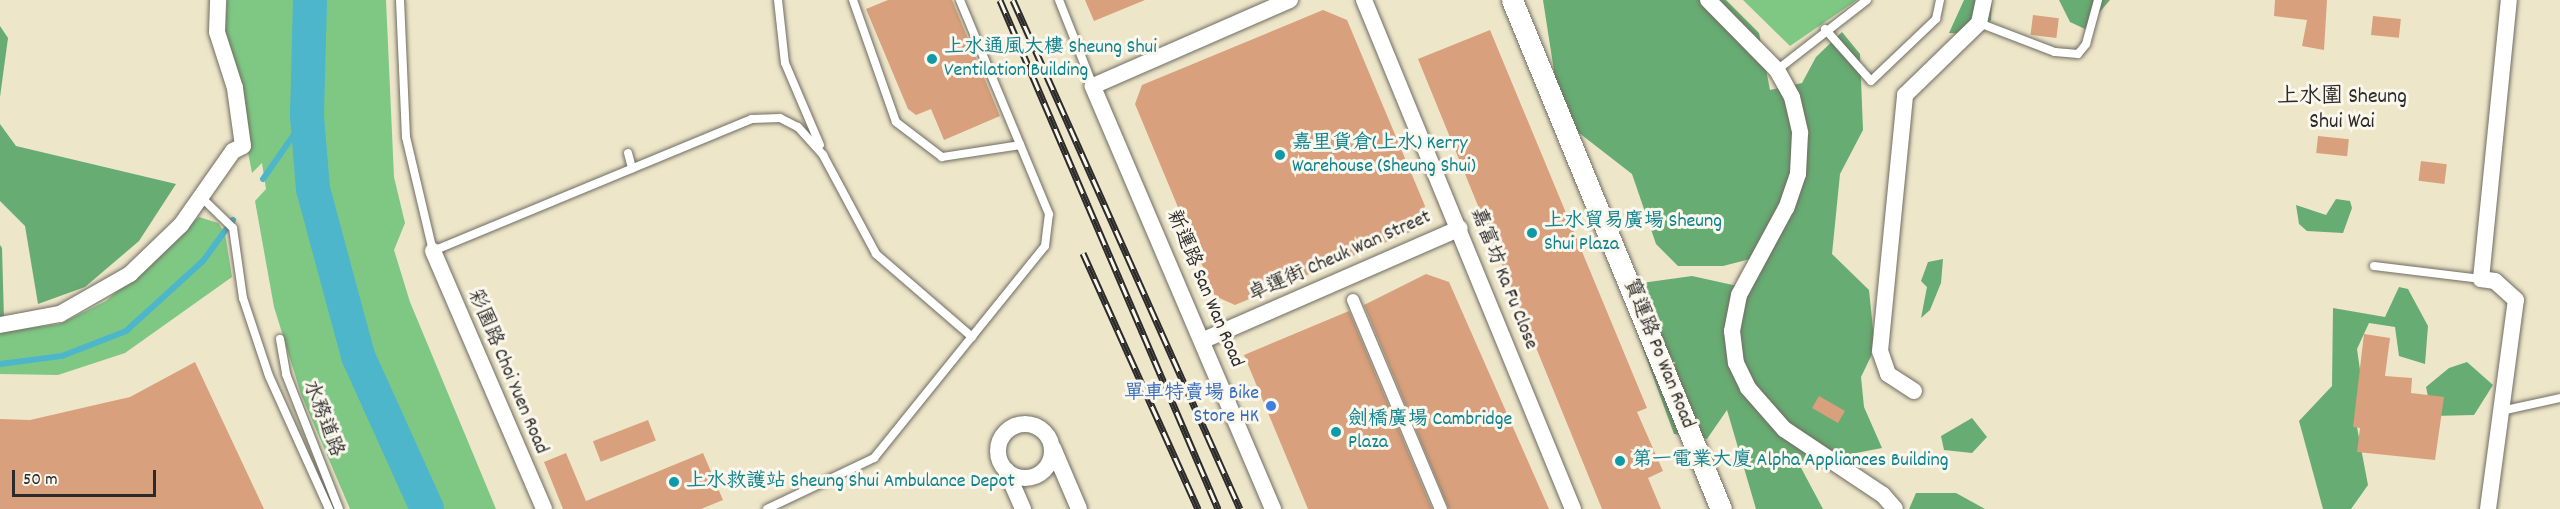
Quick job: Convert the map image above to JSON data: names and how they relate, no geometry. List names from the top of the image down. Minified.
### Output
{"streets":{"street":["卓運街 Cheuk Wan Street","嘉富坊 Ka Fu Close","新運路 San Wan Road","寶運路 Po Wan Road","彩園路 Choi Yuen Road"],"lane":["水務道路"]},"crossings":[["卓運街 Cheuk Wan Street","嘉富坊 Ka Fu Close"],["卓運街 Cheuk Wan Street","新運路 San Wan Road"]],"districts":["上水圍 Sheung Shui Wai"],"places":["上水通風大樓 Sheung Shui Ventilation Building","嘉里貨倉(上水) Kerry Warehouse (Sheung Shui)","上水貿易廣場 Sheung Shui Plaza","單車特賣場 Bike Store HK","劍橋廣場 Cambridge Plaza","第一電業大廈 Alpha Appliances Building","上水救護站 Sheung Shui Ambulance Depot"],"scale_bar":"50 m"}
